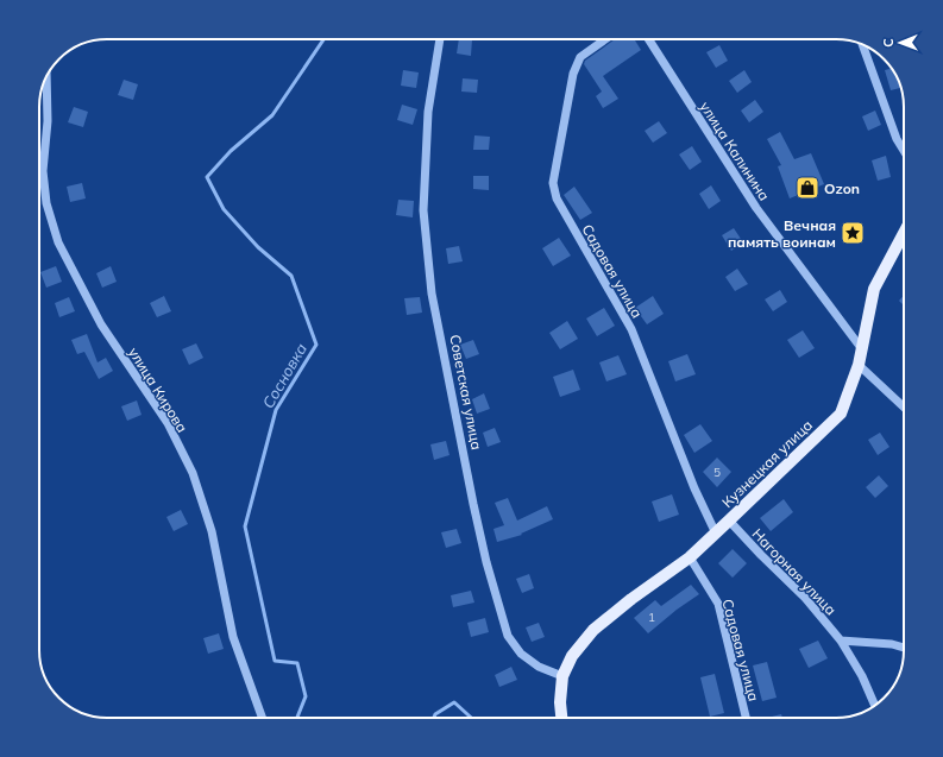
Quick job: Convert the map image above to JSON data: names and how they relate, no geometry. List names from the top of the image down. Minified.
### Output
{"streets":{"main road":["Кузнецкая улица"],"street":["улица Калинина","Садовая улица","улица Кирова","Советская улица","Нагорная улица"]},"crossings":[["улица Калинина","Кузнецкая улица"],["Садовая улица","Кузнецкая улица"],["Советская улица","Кузнецкая улица"],["Кузнецкая улица","Нагорная улица"]],"water":["Сосновка"],"places":{"shop":["Ozon"],"place":["Вечная память воинам"]},"house_numbers":["5","1"],"north":"left"}
